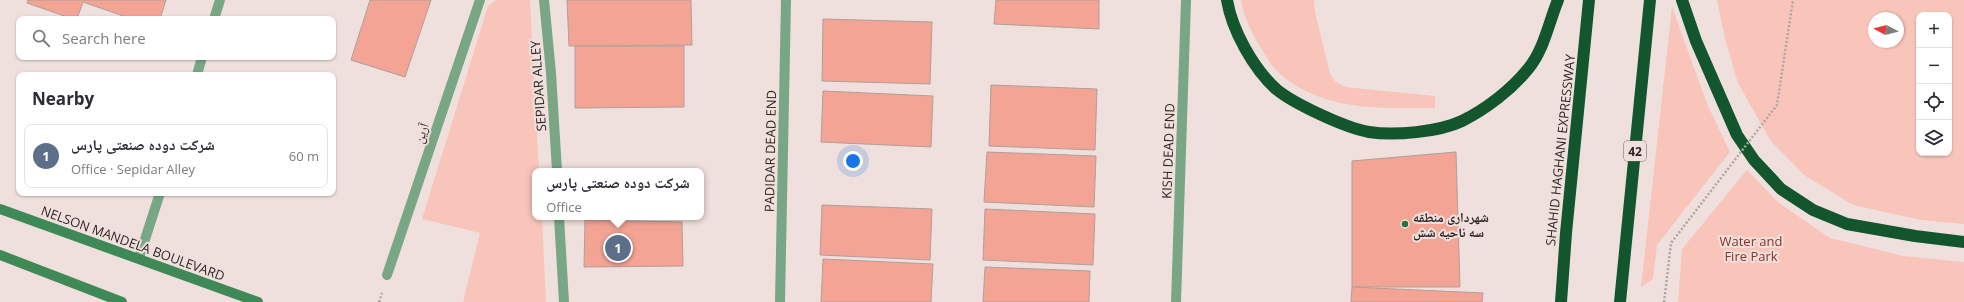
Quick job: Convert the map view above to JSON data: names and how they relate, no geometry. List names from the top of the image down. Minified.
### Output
{"streets":{"highway":["SHAHID HAGHANI EXPRESSWAY","42"],"main road":["NELSON MANDELA BOULEVARD"],"street":["SEPIDAR ALLEY","آرین","PADIDAR DEAD END","KISH DEAD END"]},"parks":["Water and Fire Park"],"places":["شهرداری منطقه سه ناحیه شش"],"north":"left","page":{"map_buttons":["+","−"],"search":"Search here","heading":"Nearby","list":[{"mark":"1","name":"شرکت دوده صنعتی پارس","note":"Office · Sepidar Alley","value":"60 m"}],"popup":["شرکت دوده صنعتی پارس","Office"],"pins":"1"}}
